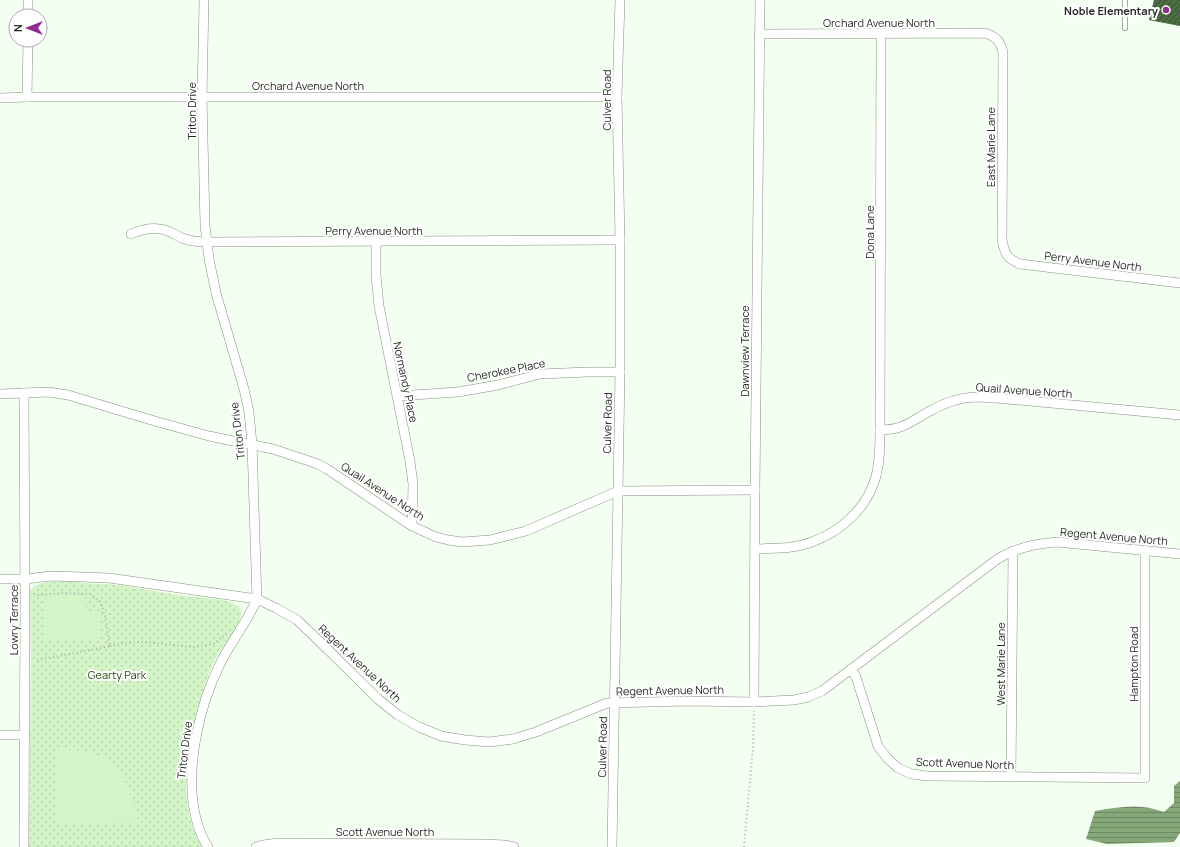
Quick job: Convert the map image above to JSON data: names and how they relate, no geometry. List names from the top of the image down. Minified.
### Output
{"streets":{"street":["Orchard Avenue North","Culver Road","Triton Drive","East Marie Lane","Perry Avenue North","Dona Lane","Dawnview Terrace","Cherokee Place","Normandy Place","Quail Avenue North","Regent Avenue North","Lowry Terrace","West Marie Lane","Hampton Road","Scott Avenue North"]},"crossings":[["Orchard Avenue North","Culver Road"],["Orchard Avenue North","Triton Drive"],["Orchard Avenue North","East Marie Lane"],["Orchard Avenue North","Dona Lane"],["Orchard Avenue North","Dawnview Terrace"],["Culver Road","Perry Avenue North"],["Culver Road","Cherokee Place"],["Culver Road","Quail Avenue North"],["Culver Road","Regent Avenue North"],["Triton Drive","Perry Avenue North"],["Triton Drive","Quail Avenue North"],["Triton Drive","Regent Avenue North"],["East Marie Lane","Perry Avenue North"],["Perry Avenue North","Normandy Place"],["Dona Lane","Quail Avenue North"],["Dawnview Terrace","Quail Avenue North"],["Dawnview Terrace","Regent Avenue North"],["Cherokee Place","Normandy Place"],["Normandy Place","Quail Avenue North"],["Quail Avenue North","Lowry Terrace"],["Regent Avenue North","Lowry Terrace"],["Regent Avenue North","West Marie Lane"],["Regent Avenue North","Hampton Road"],["Regent Avenue North","Scott Avenue North"],["West Marie Lane","Scott Avenue North"],["Hampton Road","Scott Avenue North"]],"parks":["Gearty Park"],"places":["Noble Elementary"],"north":"left"}
